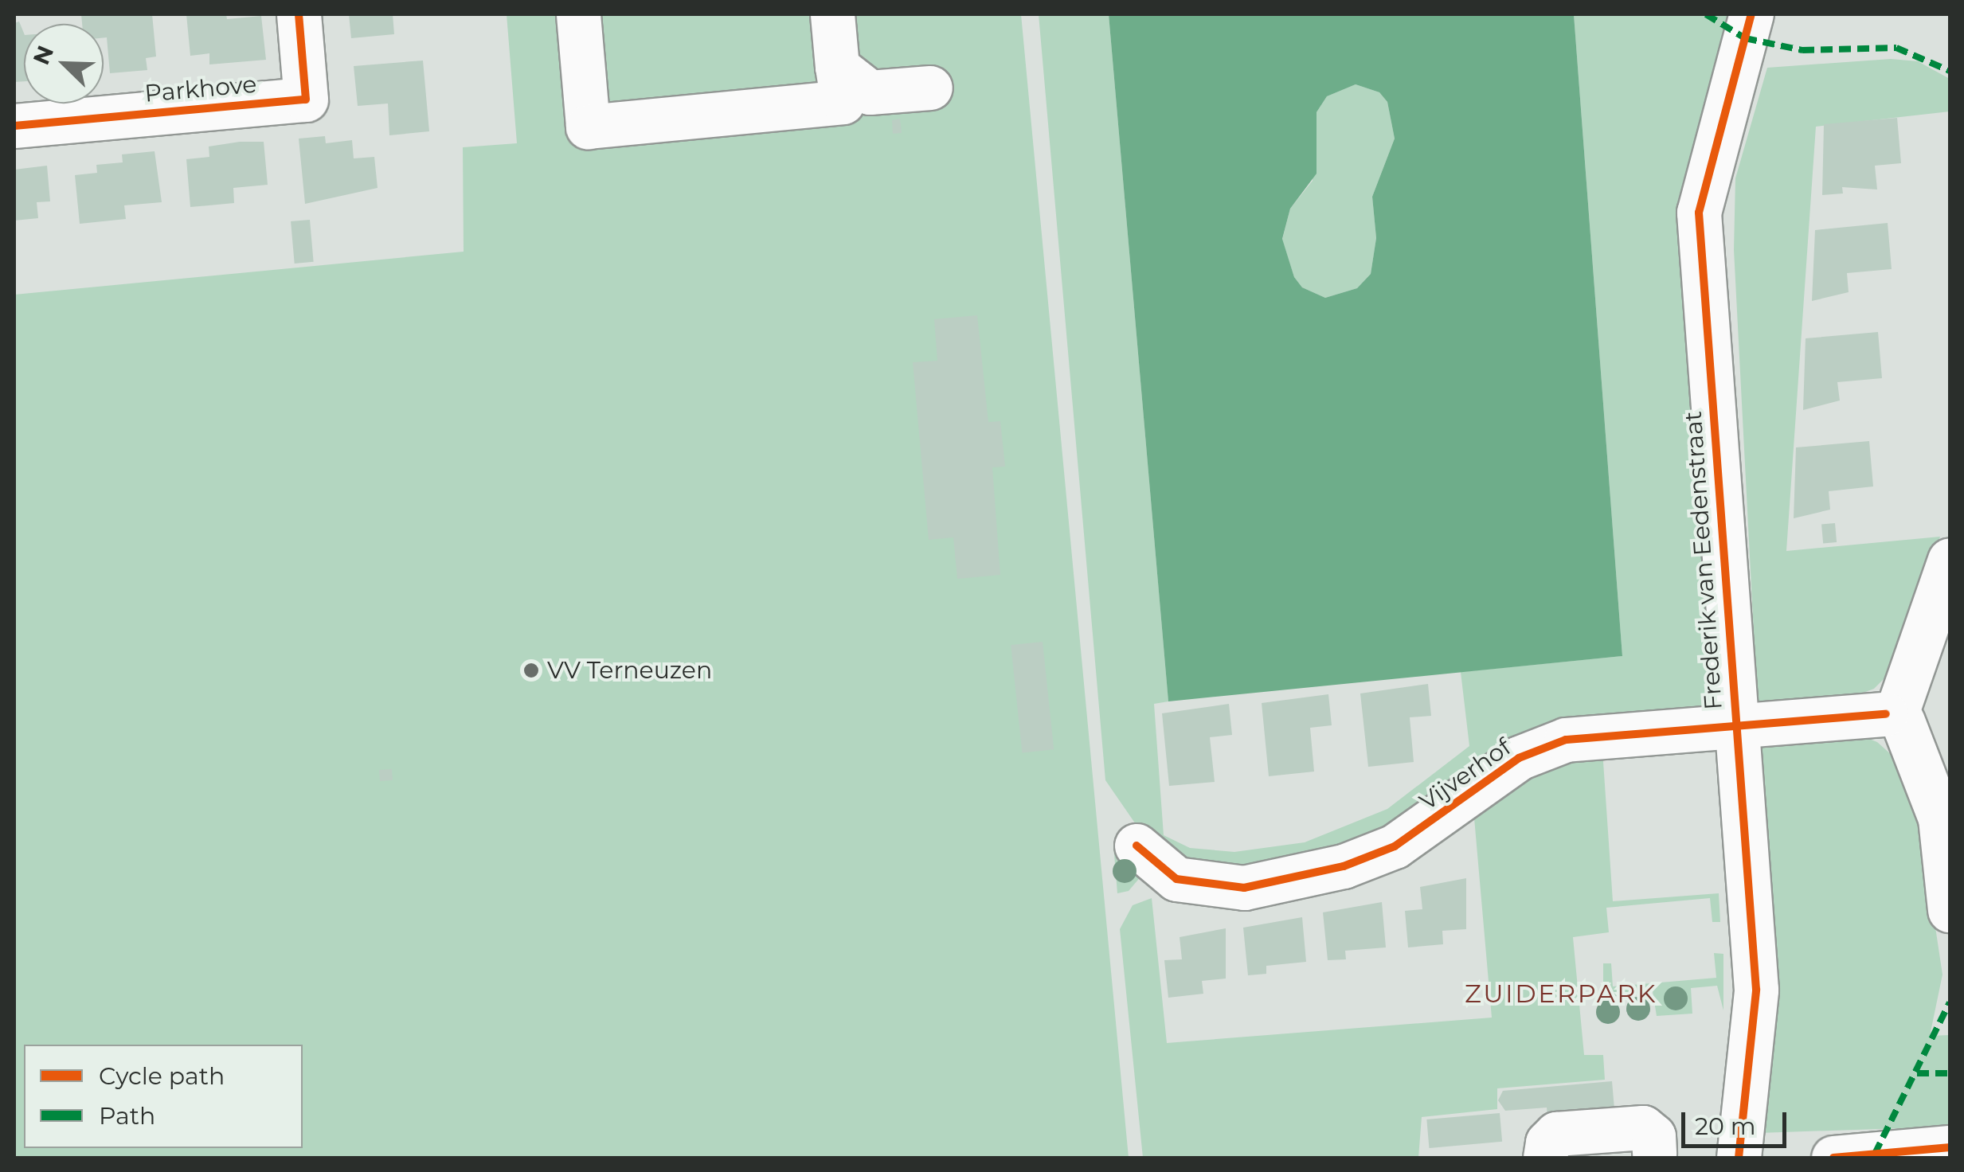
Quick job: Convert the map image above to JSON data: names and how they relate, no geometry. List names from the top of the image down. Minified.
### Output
{"streets":{"street":["Parkhove","Frederik van Eedenstraat","Vijverhof"]},"crossings":[["Frederik van Eedenstraat","Vijverhof"]],"districts":["ZUIDERPARK"],"places":["VV Terneuzen"],"legend":["Cycle path","Path"],"scale_bar":"20 m","north":"top left"}
